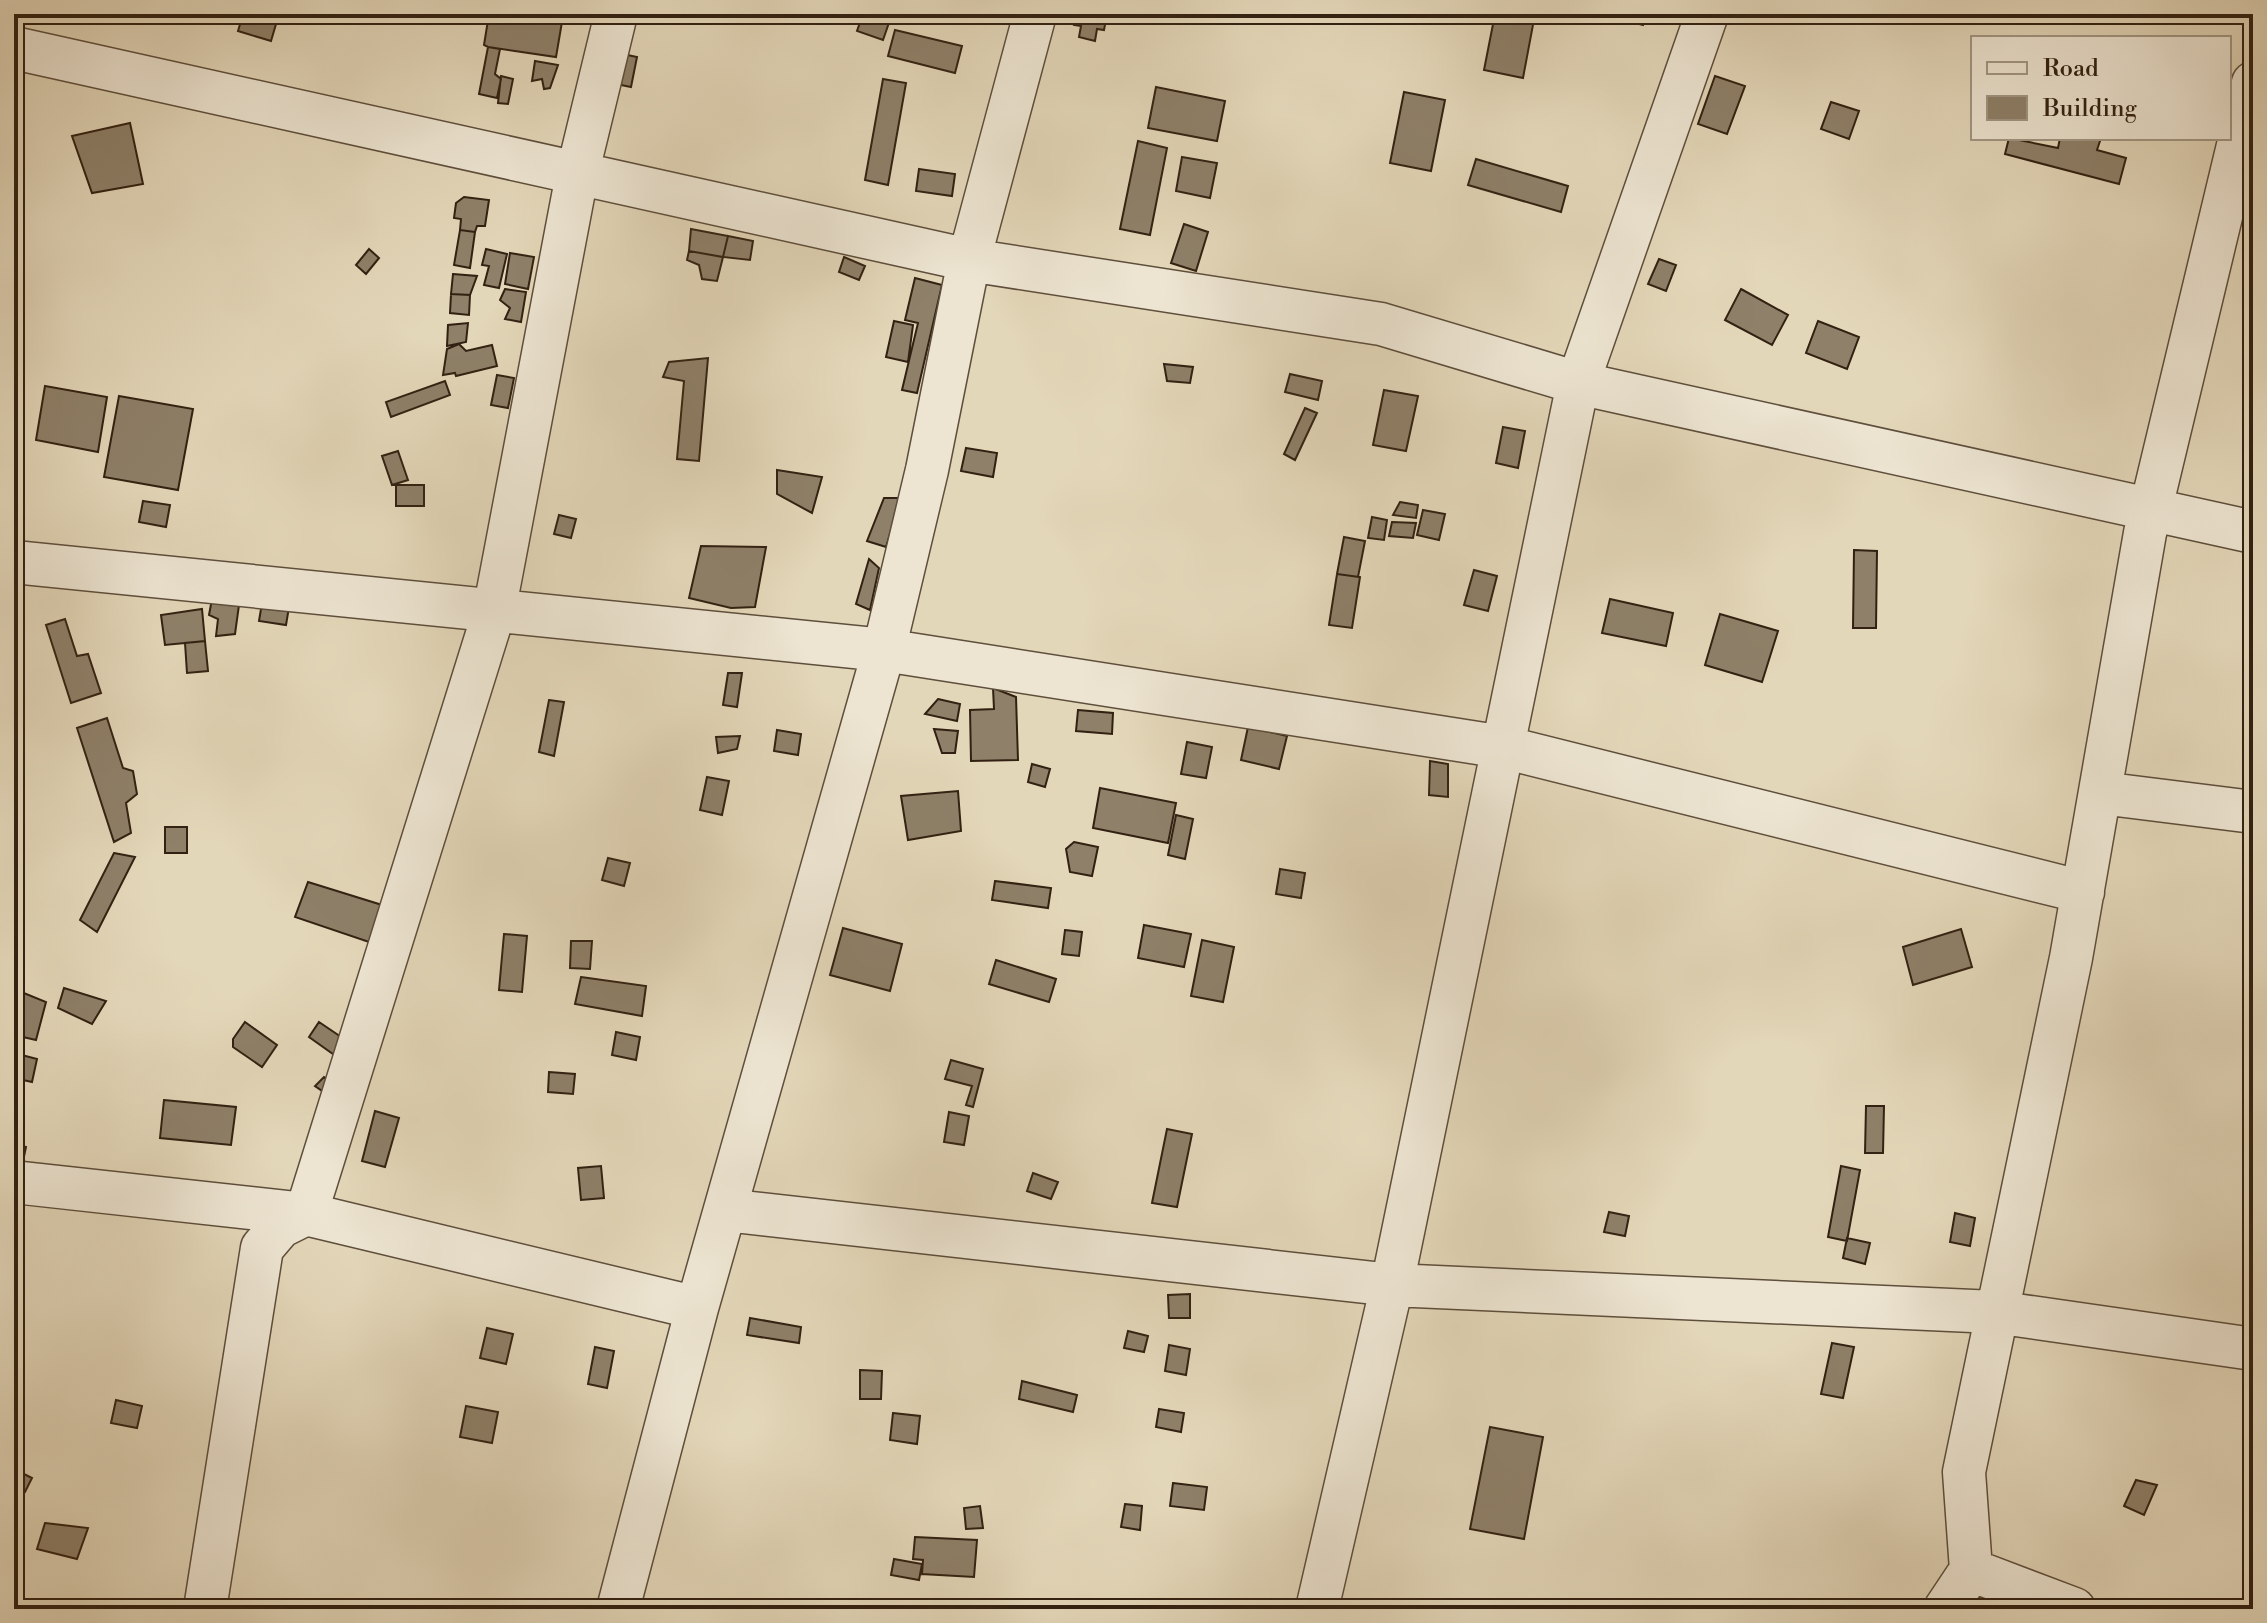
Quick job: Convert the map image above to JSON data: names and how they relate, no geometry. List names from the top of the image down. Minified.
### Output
{"legend":["Road","Building"]}
